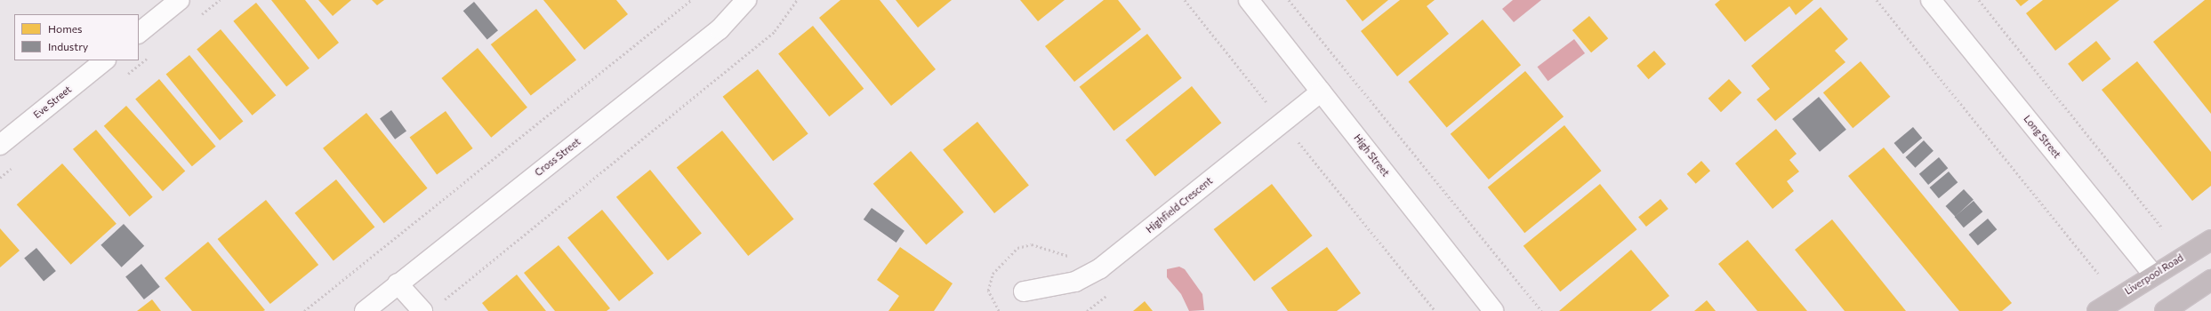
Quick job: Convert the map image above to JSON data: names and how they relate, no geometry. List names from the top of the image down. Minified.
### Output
{"streets":{"highway":["Liverpool Road"],"street":["Eve Street","Long Street","High Street","Cross Street","Highfield Crescent"]},"crossings":[["Long Street","Liverpool Road"],["High Street","Highfield Crescent"]],"legend":["Homes","Industry"]}
